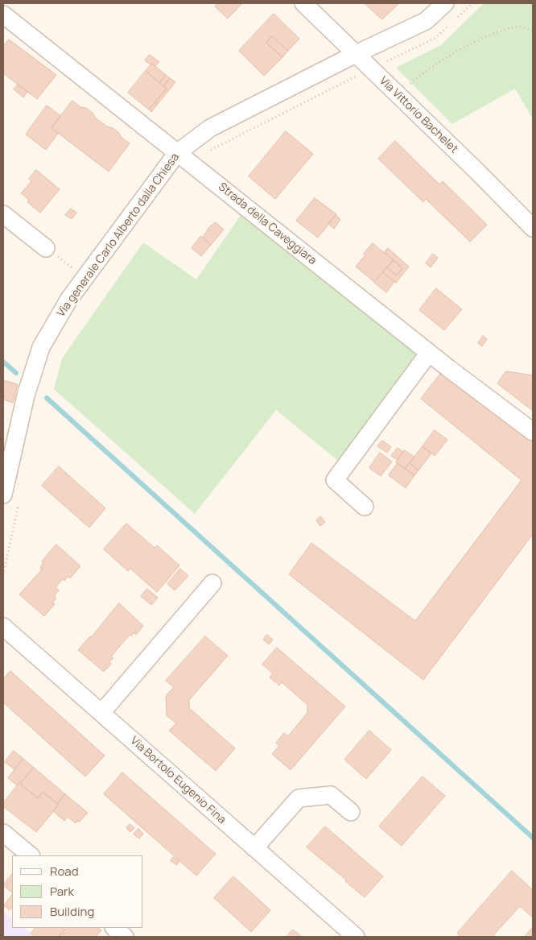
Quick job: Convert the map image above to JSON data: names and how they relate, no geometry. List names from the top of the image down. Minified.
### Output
{"streets":{"street":["Via Vittorio Bachelet","Strada della Caveggiara","Via generale Carlo Alberto dalla Chiesa","Via Bortolo Eugenio Fina"]},"crossings":[["Via Vittorio Bachelet","Via generale Carlo Alberto dalla Chiesa"],["Strada della Caveggiara","Via generale Carlo Alberto dalla Chiesa"]],"legend":["Road","Park","Building"]}
